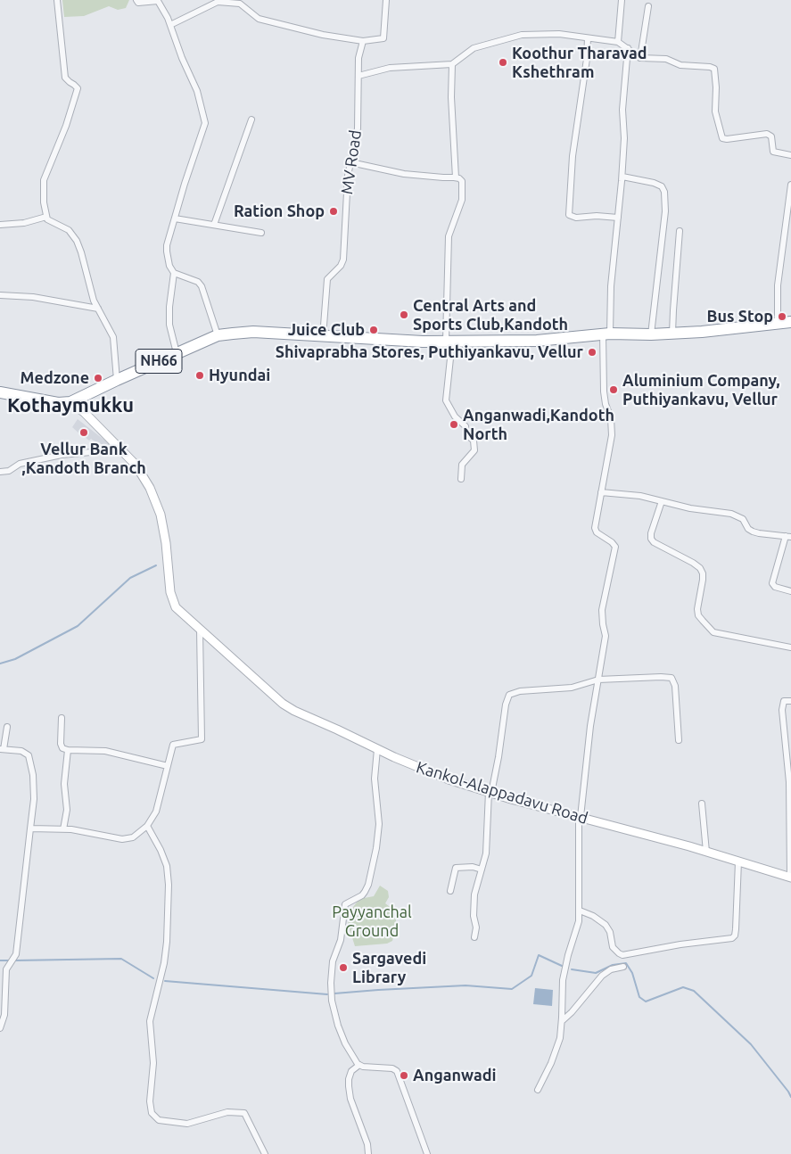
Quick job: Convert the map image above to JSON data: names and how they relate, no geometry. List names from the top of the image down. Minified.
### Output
{"streets":{"highway":["NH66"],"main road":["Kankol-Alappadavu Road"],"street":["MV Road"]},"crossings":[["MV Road","NH66"],["NH66","Kankol-Alappadavu Road"]],"districts":["Kothaymukku"],"parks":["Payyanchal Ground"],"places":["Koothur Tharavad Kshethram","Ration Shop","Central Arts and Sports Club,Kandoth","Bus Stop","Juice Club","Shivaprabha Stores, Puthiyankavu, Vellur","Hyundai","Medzone","Aluminium Company, Puthiyankavu, Vellur","Anganwadi,Kandoth North","Vellur Bank ,Kandoth Branch","Sargavedi Library","Anganwadi"]}
